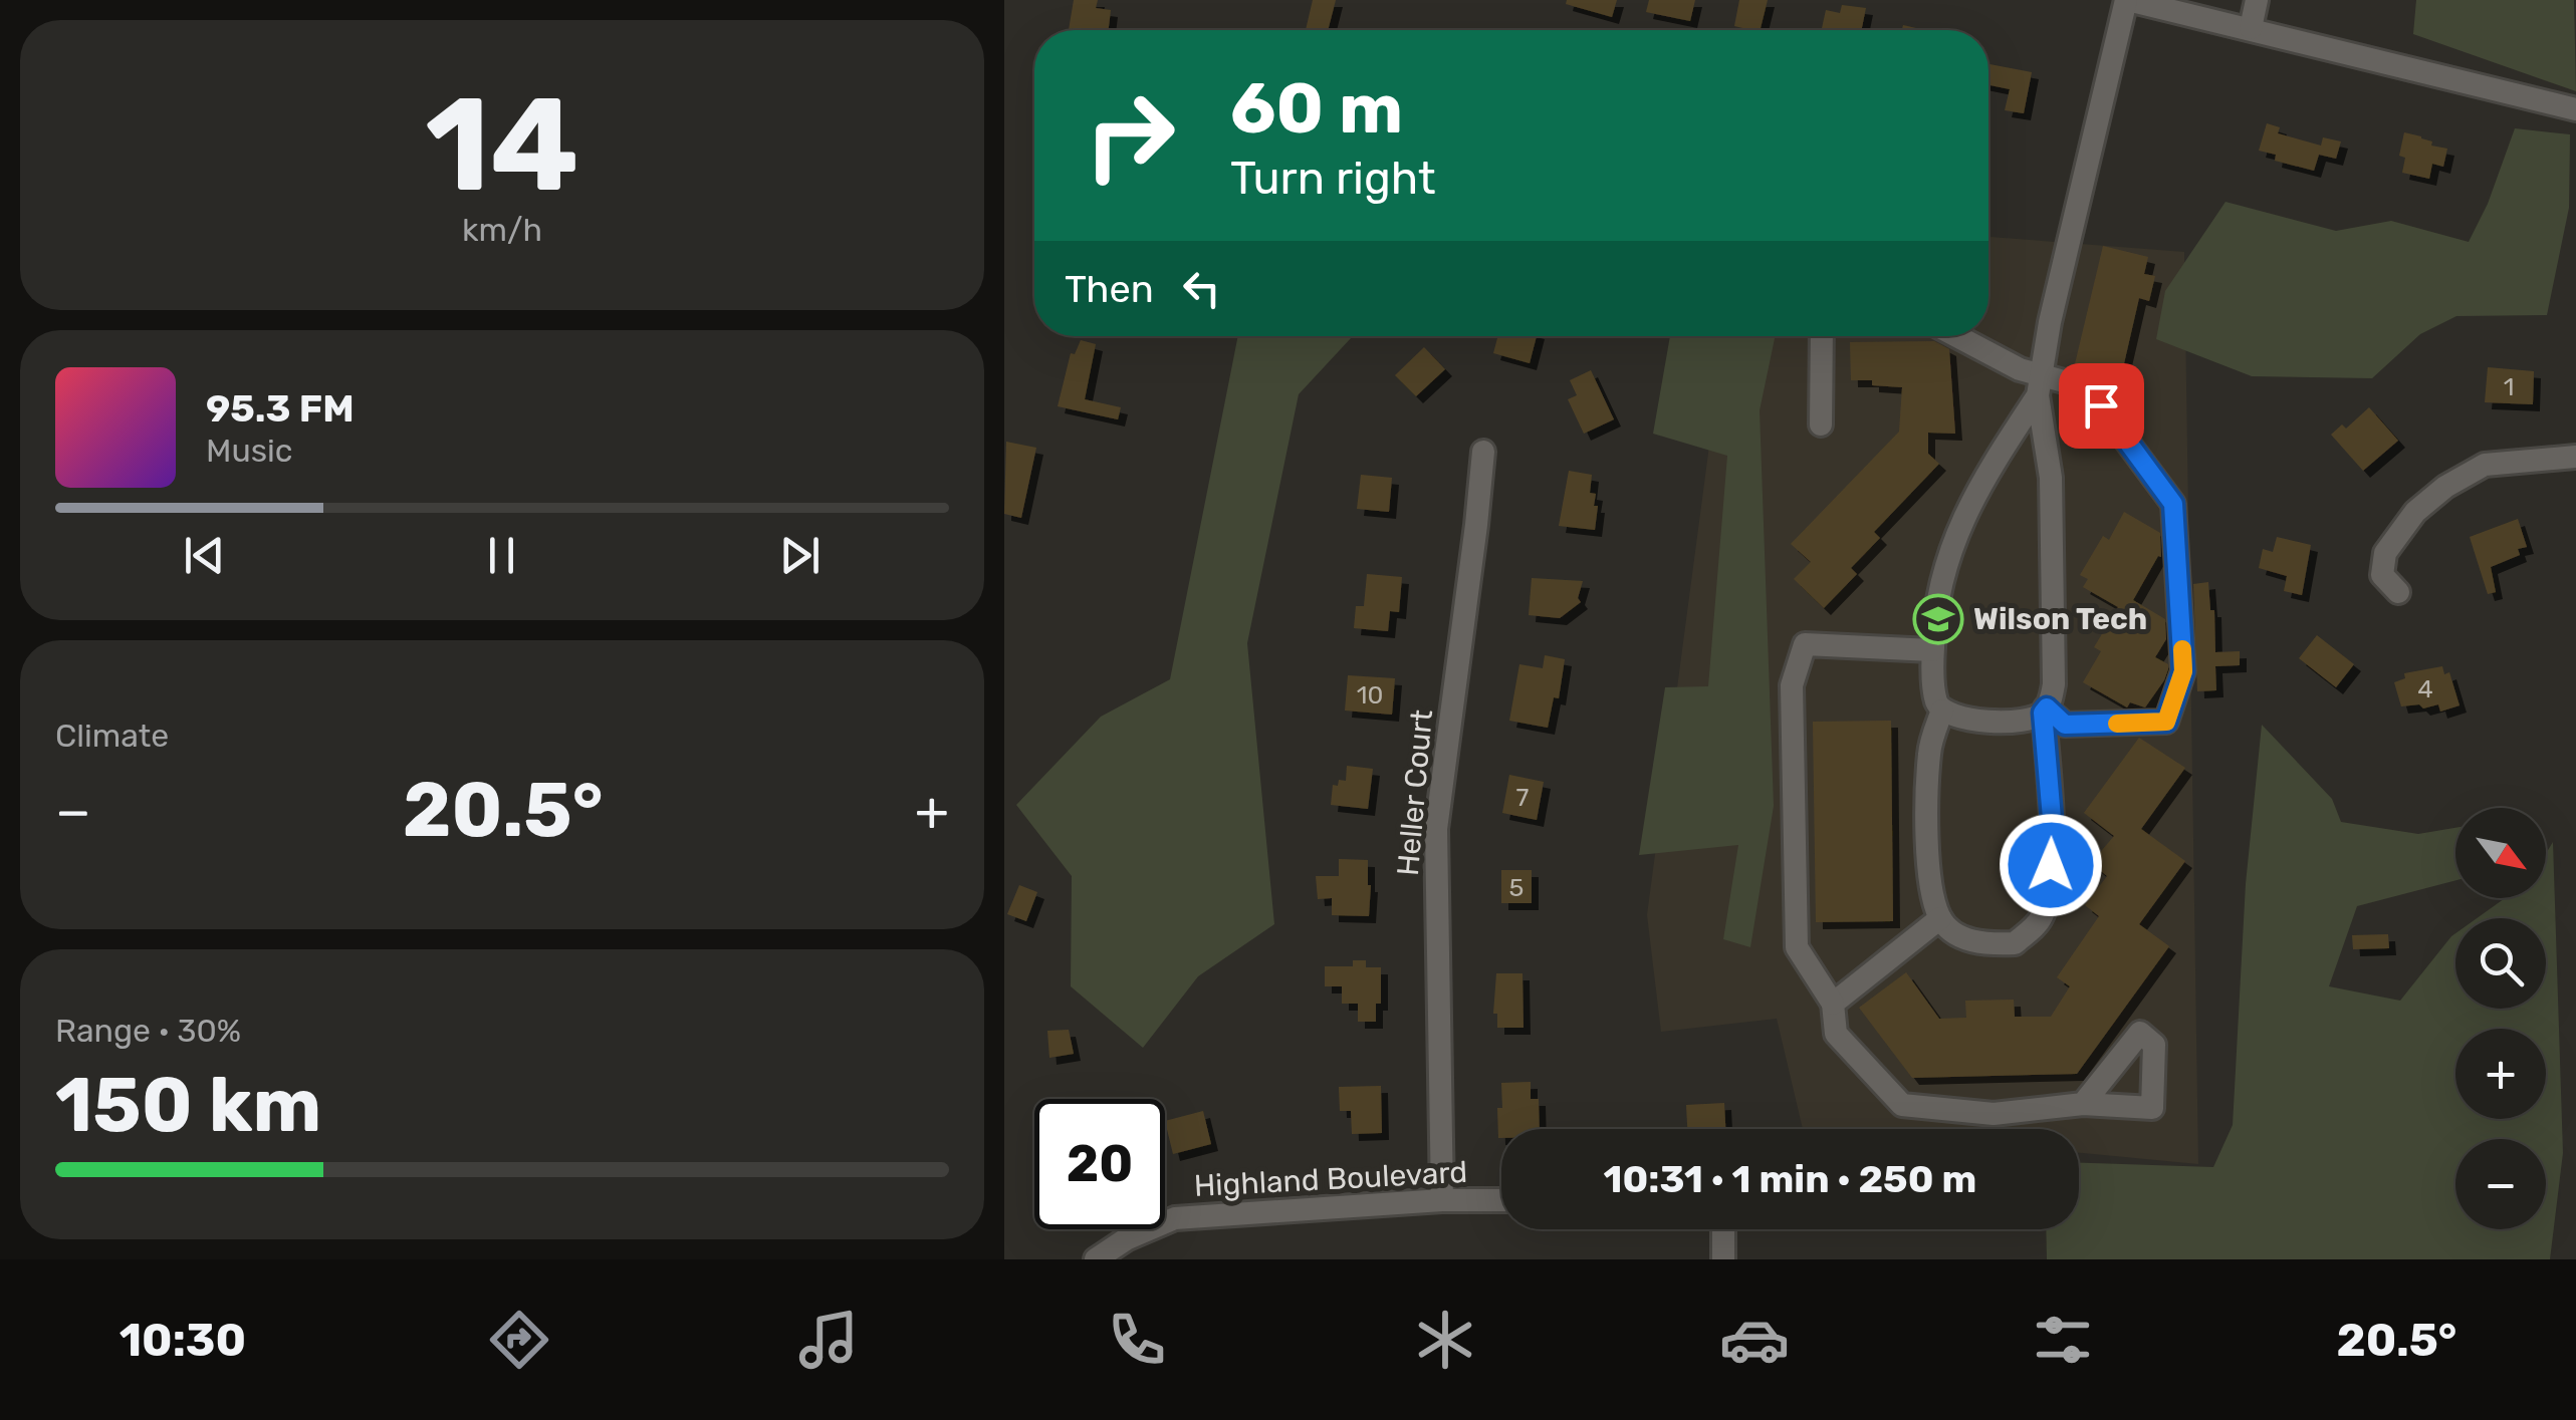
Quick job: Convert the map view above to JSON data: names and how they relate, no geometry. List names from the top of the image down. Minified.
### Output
{"streets":{"street":["Heller Court","Highland Boulevard"]},"crossings":[["Heller Court","Highland Boulevard"]],"places":{"school or university":["Wilson Tech"]},"house_numbers":["1","4","10","7","5"],"north":"bottom right","page":{"tile":[["14","km/h"],"Climate",["Range · 30%","150 km"]],"turn":["60 m","Turn right"],"then":"Then","song":["95.3 FM","Music"],"heat":["−","20.5°","+"],"map_buttons":["+","−"],"limit":"20","trip":"10:31 · 1 min · 250 m","tabs":["10:30","20.5°"]}}
